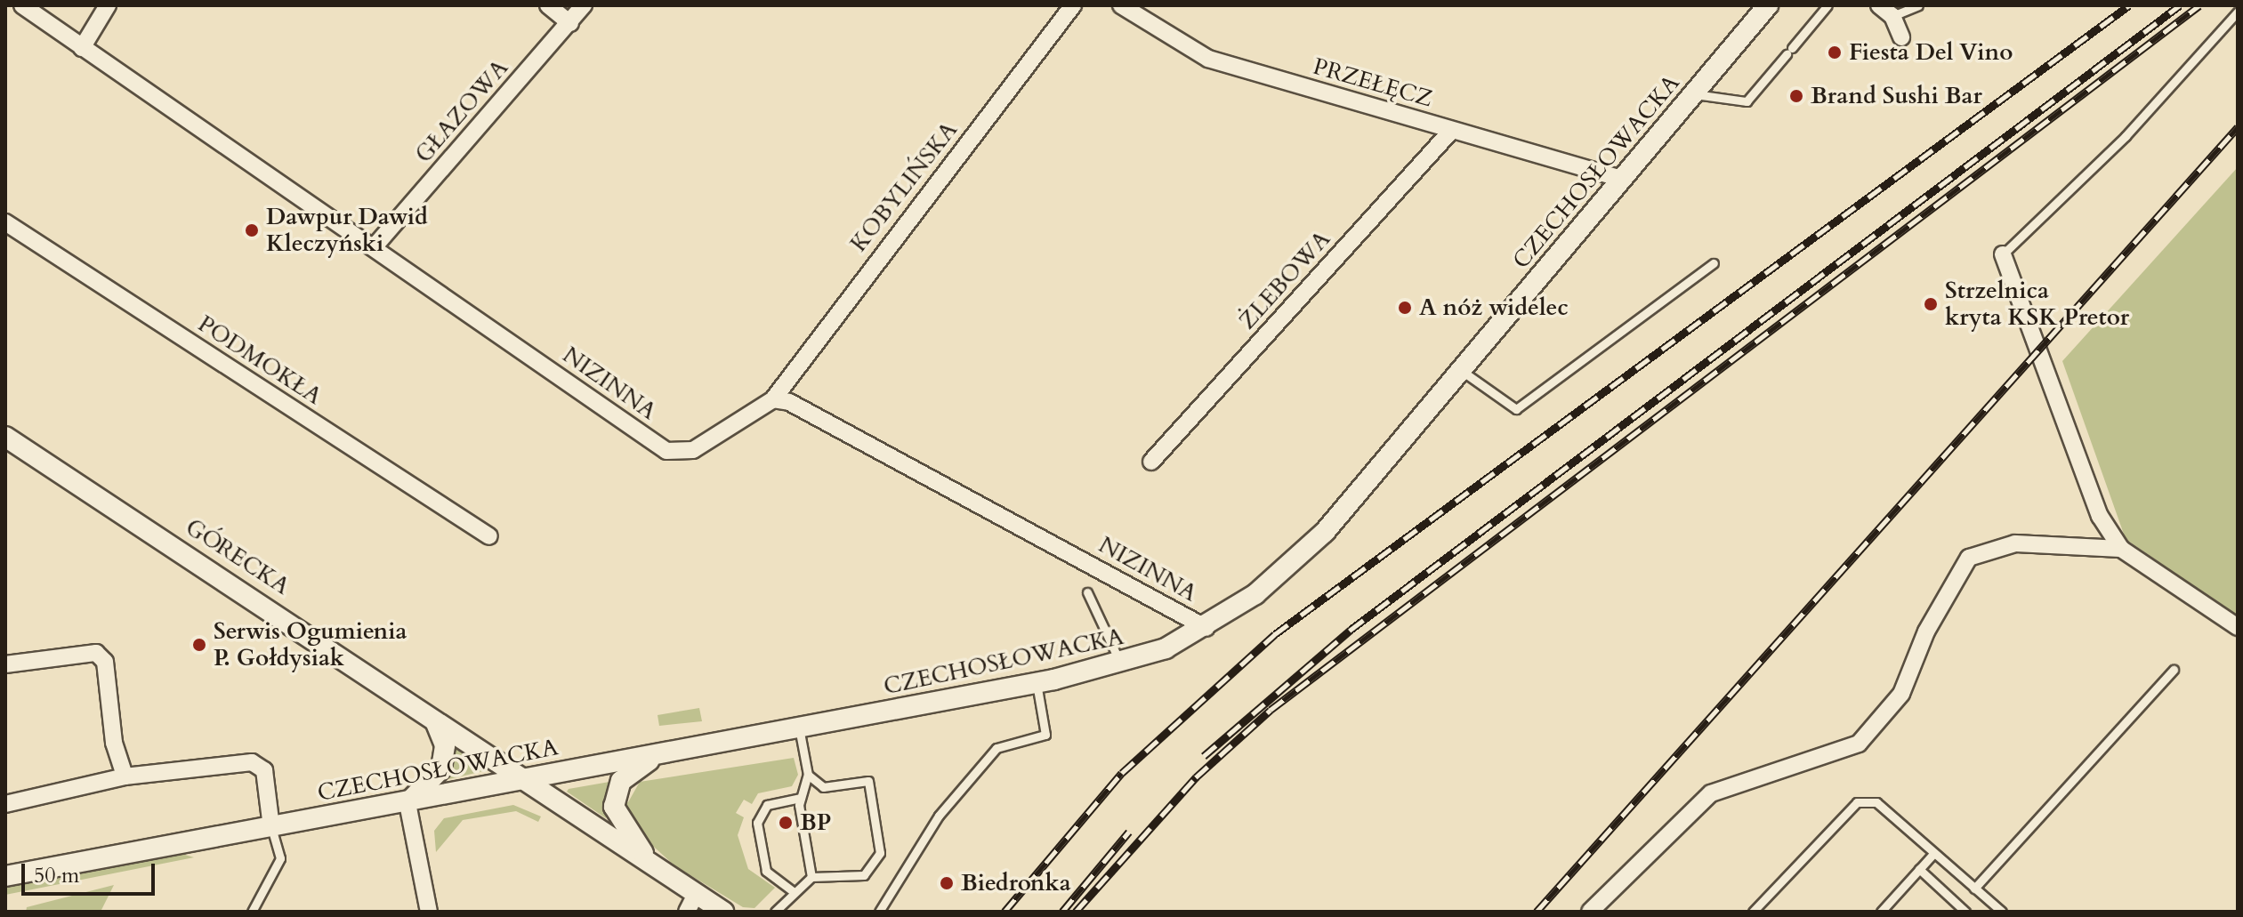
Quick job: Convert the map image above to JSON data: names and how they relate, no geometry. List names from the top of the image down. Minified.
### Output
{"streets":{"street":["PRZEŁĘCZ","GŁAZOWA","CZECHOSŁOWACKA","KOBYLIŃSKA","ŻLEBOWA","PODMOKŁA","NIZINNA","GÓRECKA"]},"crossings":[["PRZEŁĘCZ","CZECHOSŁOWACKA"],["PRZEŁĘCZ","ŻLEBOWA"],["GŁAZOWA","NIZINNA"],["CZECHOSŁOWACKA","NIZINNA"],["CZECHOSŁOWACKA","GÓRECKA"],["KOBYLIŃSKA","NIZINNA"]],"places":["Fiesta Del Vino","Brand Sushi Bar","Dawpur Dawid Kleczyński","Strzelnica kryta KSK Pretor","A nóż widelec","Serwis Ogumienia P. Gołdysiak","BP","Biedronka"],"scale_bar":"50 m"}
